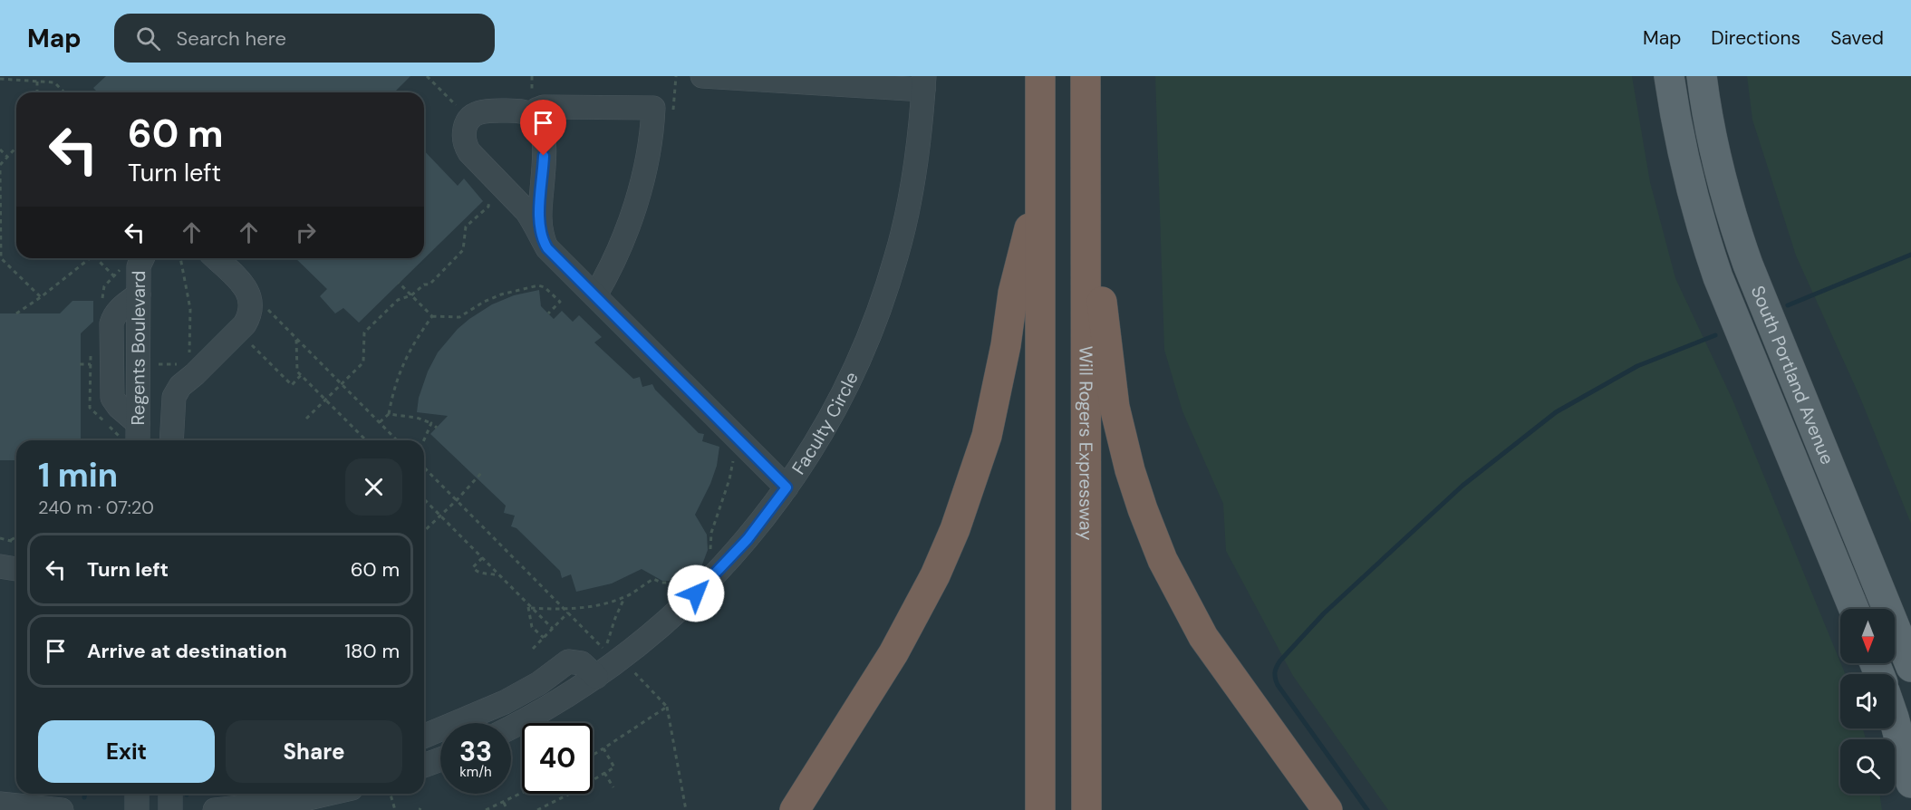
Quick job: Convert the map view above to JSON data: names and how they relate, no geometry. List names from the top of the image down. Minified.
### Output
{"streets":{"highway":["Will Rogers Expressway"],"main road":["South Portland Avenue"],"street":["Regents Boulevard","Faculty Circle"]},"north":"bottom","page":{"header":"Map","search":"Search here","nav":["Map","Directions","Saved"],"turn":["60 m","Turn left"],"heading":["1 min","240 m · 07:20"],"list":[{"name":"Turn left","value":"60 m"},{"name":"Arrive at destination","value":"180 m"}],"buttons":["Exit","Share"],"speed":"33 km/h","limit":"40"}}
